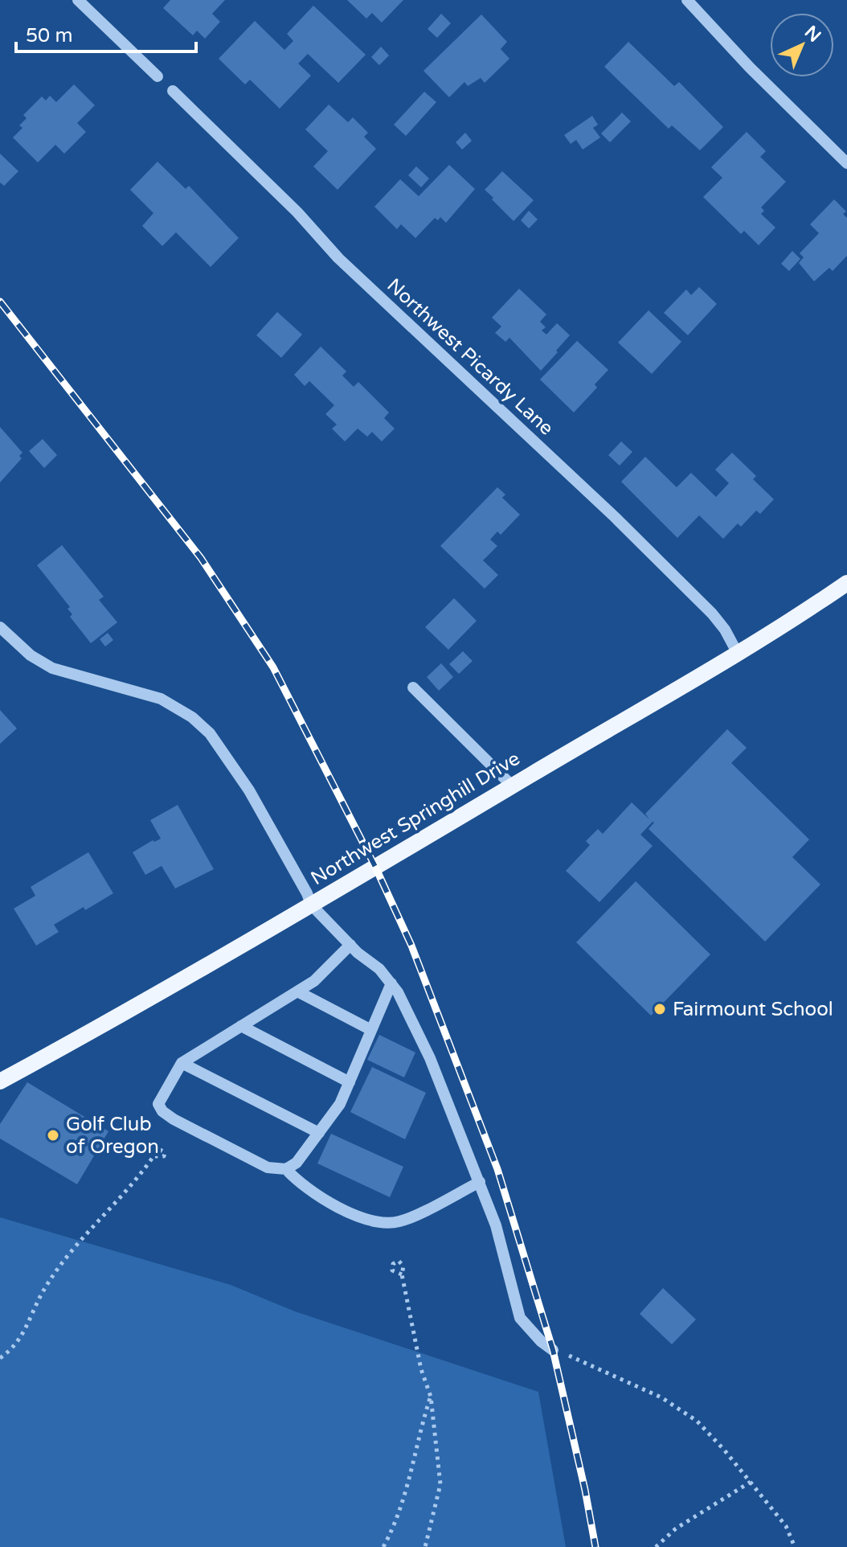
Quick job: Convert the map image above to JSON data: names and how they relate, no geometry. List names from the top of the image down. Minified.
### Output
{"streets":{"main road":["Northwest Springhill Drive"],"street":["Northwest Picardy Lane"]},"crossings":[["Northwest Picardy Lane","Northwest Springhill Drive"]],"places":["Fairmount School","Golf Club of Oregon"],"scale_bar":"50 m","north":"top right"}
